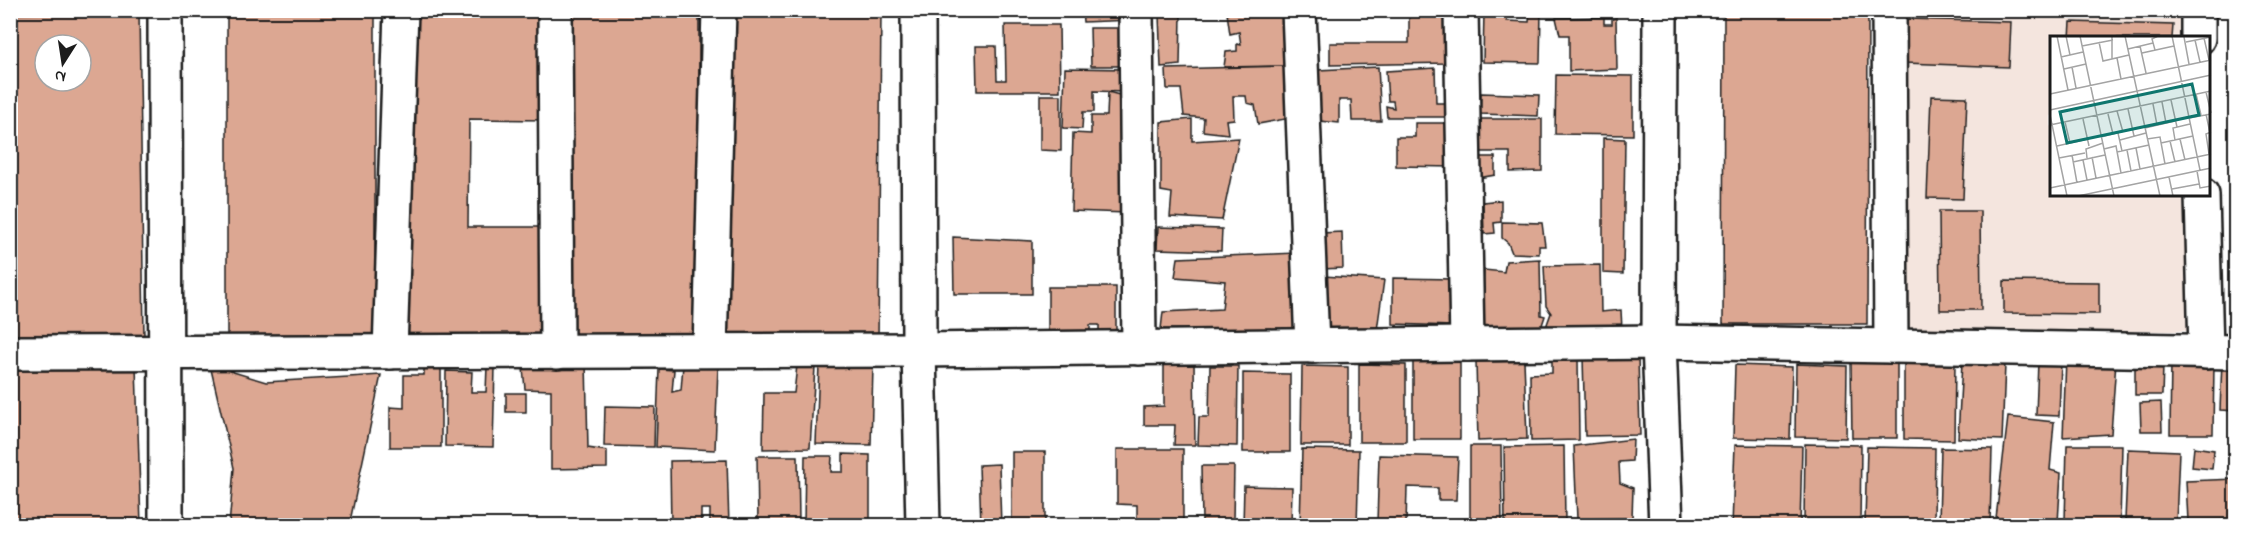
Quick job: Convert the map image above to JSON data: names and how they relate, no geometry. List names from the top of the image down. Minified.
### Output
{"north":"bottom"}
